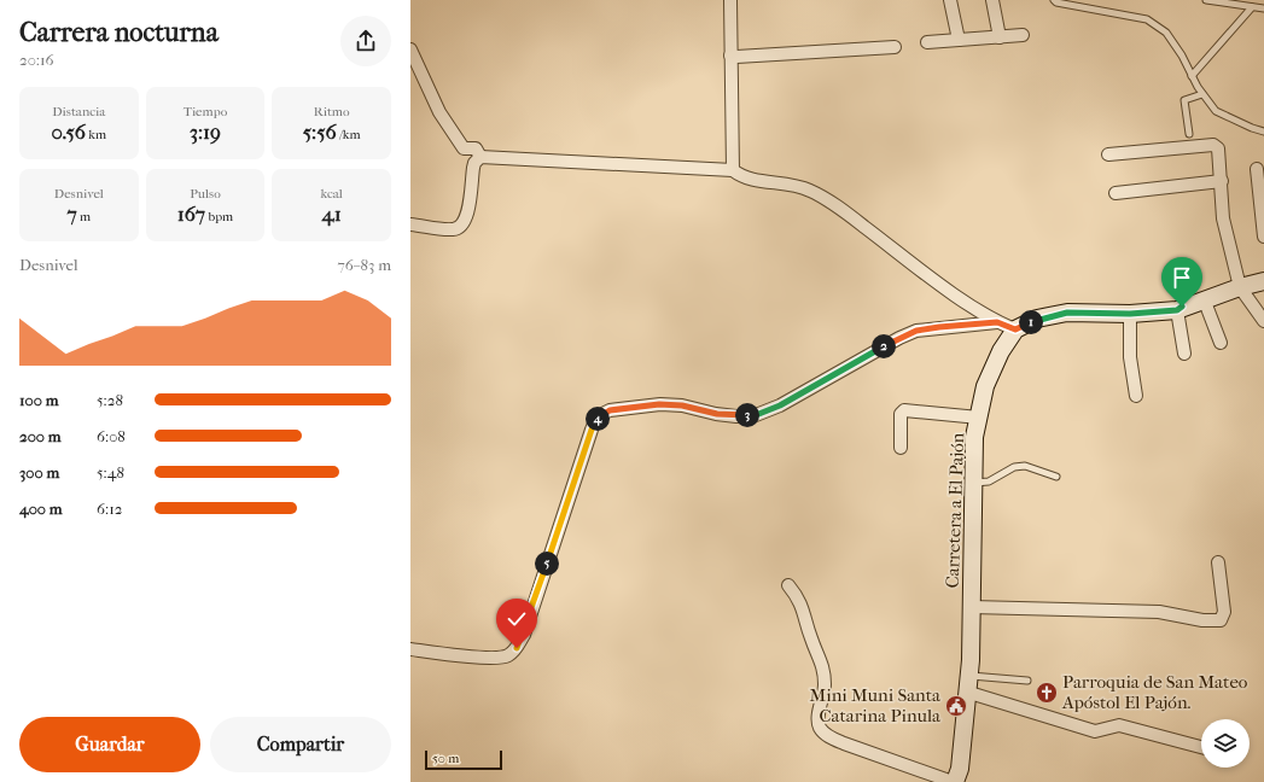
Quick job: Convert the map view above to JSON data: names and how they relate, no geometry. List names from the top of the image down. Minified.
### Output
{"streets":{"street":["Carretera a El Pajón"]},"places":{"church":["Parroquia de San Mateo Apóstol El Pajón."],"public building":["Mini Muni Santa Catarina Pinula"]},"scale_bar":"50 m","page":{"heading":["Carrera nocturna","20:16"],"stats":[["Distancia","0.56 km"],["Tiempo","3:19"],["Ritmo","5:56 /km"],["Desnivel","7 m"],["Pulso","167 bpm"],["kcal","41"]],"chart":["Desnivel","76–83 m"],"pins":["1","2","3","4","5"],"list":[{"name":"100 m","note":"5:28"},{"name":"200 m","note":"6:08"},{"name":"300 m","note":"5:48"},{"name":"400 m","note":"6:12"}],"buttons":["Guardar","Compartir"],"scale":"50 m"}}
